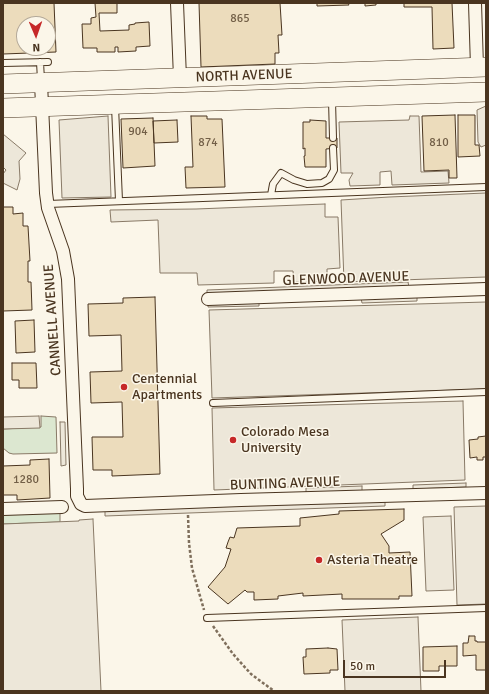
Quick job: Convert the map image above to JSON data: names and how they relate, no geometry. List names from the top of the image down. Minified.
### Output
{"streets":{"main road":["NORTH AVENUE"],"street":["GLENWOOD AVENUE","CANNELL AVENUE","BUNTING AVENUE"]},"crossings":[["NORTH AVENUE","CANNELL AVENUE"],["CANNELL AVENUE","BUNTING AVENUE"]],"places":["Centennial Apartments","Colorado Mesa University","Asteria Theatre"],"house_numbers":["865","904","874","810","1280"],"scale_bar":"50 m","north":"bottom"}
